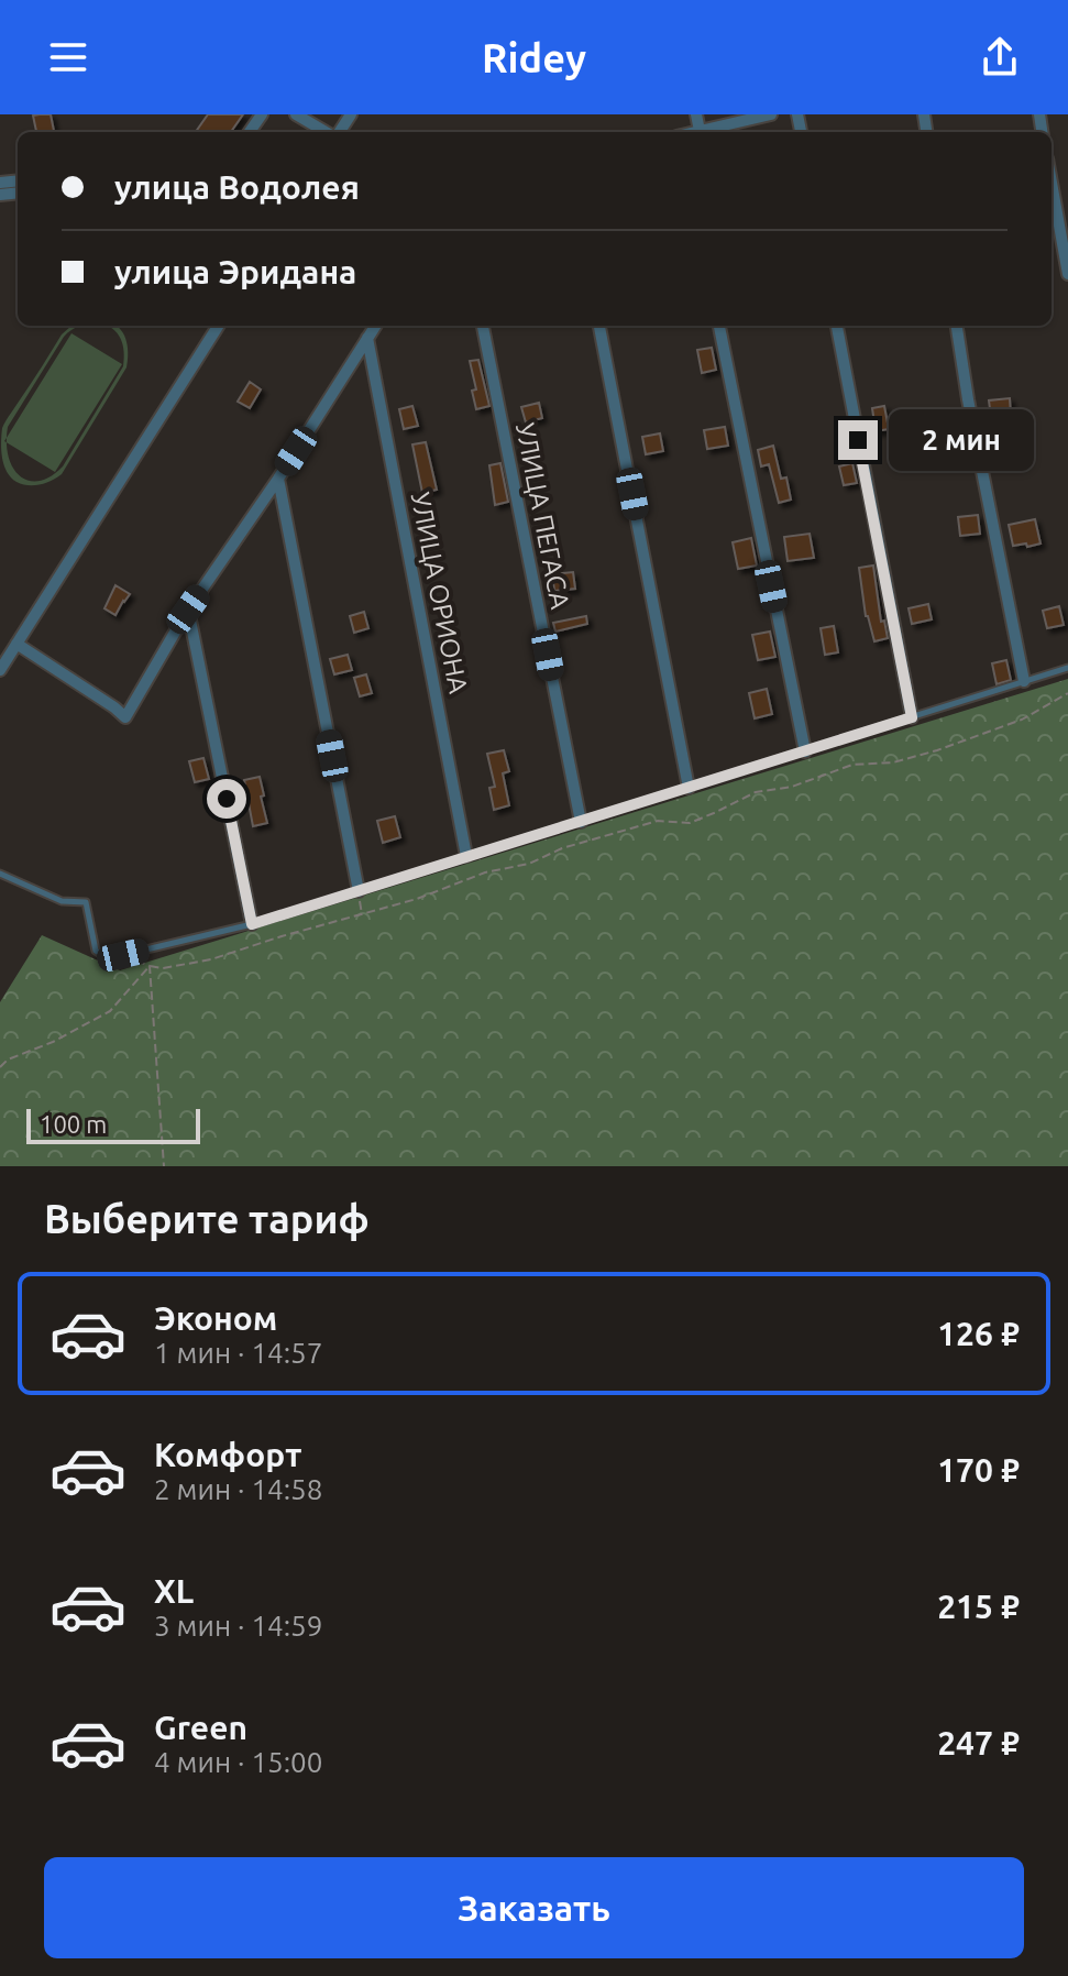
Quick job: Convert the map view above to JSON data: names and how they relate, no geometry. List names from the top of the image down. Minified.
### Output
{"streets":{"street":["УЛИЦА ПЕГАСА","УЛИЦА ОРИОНА"]},"scale_bar":"100 m","page":{"header":"Ridey","banner":["улица Водолея","улица Эридана"],"bubble":"2 мин","scale":"100 m","heading":"Выберите тариф","list":[{"name":"Эконом","note":"1 мин · 14:57","value":"126 ₽"},{"name":"Комфорт","note":"2 мин · 14:58","value":"170 ₽"},{"name":"XL","note":"3 мин · 14:59","value":"215 ₽"},{"name":"Green","note":"4 мин · 15:00","value":"247 ₽"}],"buttons":"Заказать"}}
